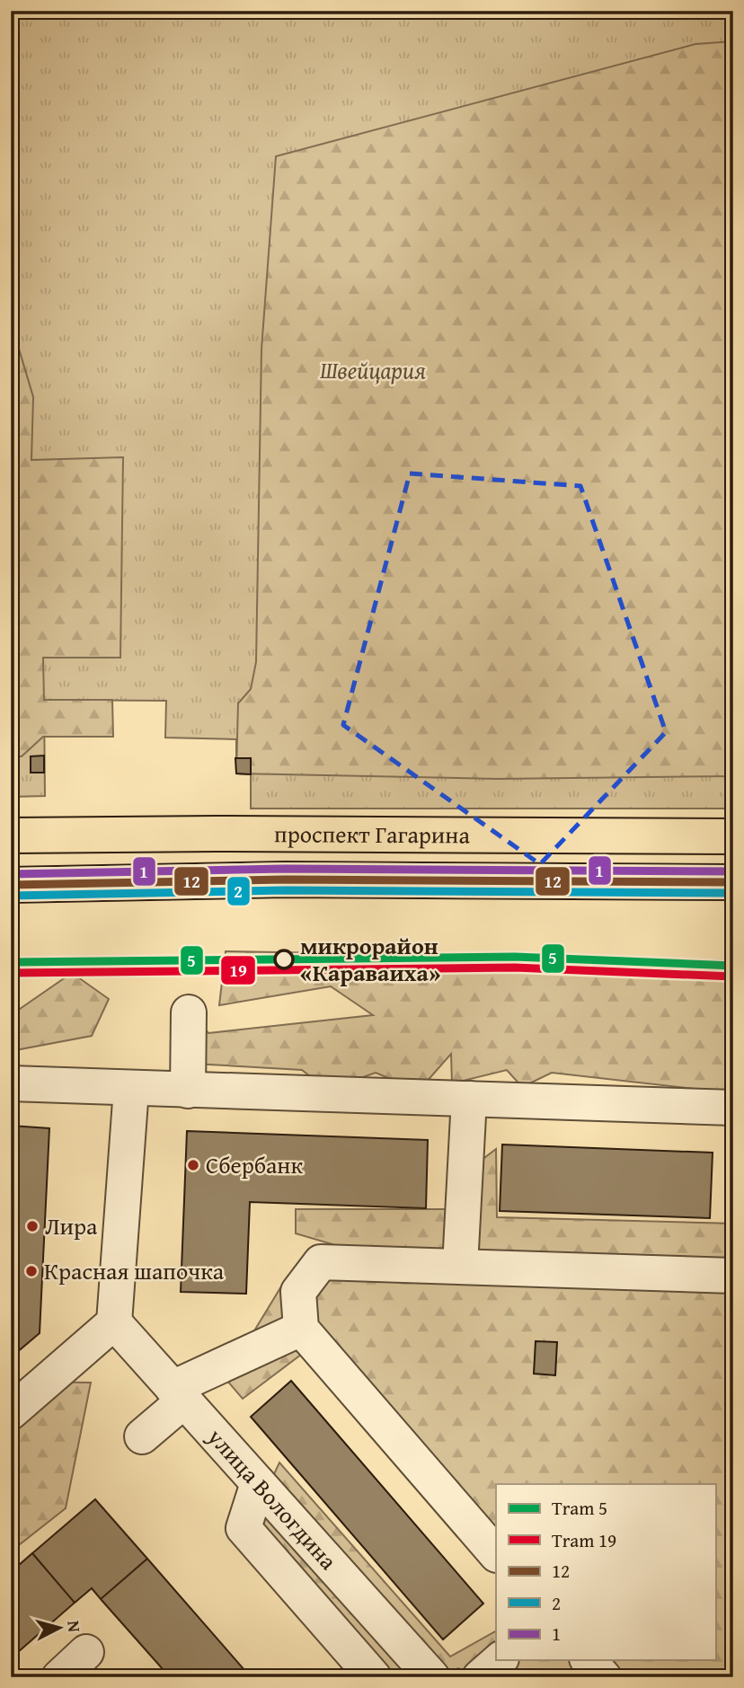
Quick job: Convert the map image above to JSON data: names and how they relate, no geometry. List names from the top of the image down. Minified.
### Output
{"streets":{"main road":["проспект Гагарина"],"street":["улица Вологдина"]},"parks":["Швейцария"],"places":["микрорайон «Караваиха»","Сбербанк","Лира","Красная шапочка"],"lines":["transit line 1","transit line 12","transit line 2","tram line 5","tram line 19"],"legend":["Tram 5","Tram 19","12","2","1"],"north":"right"}
